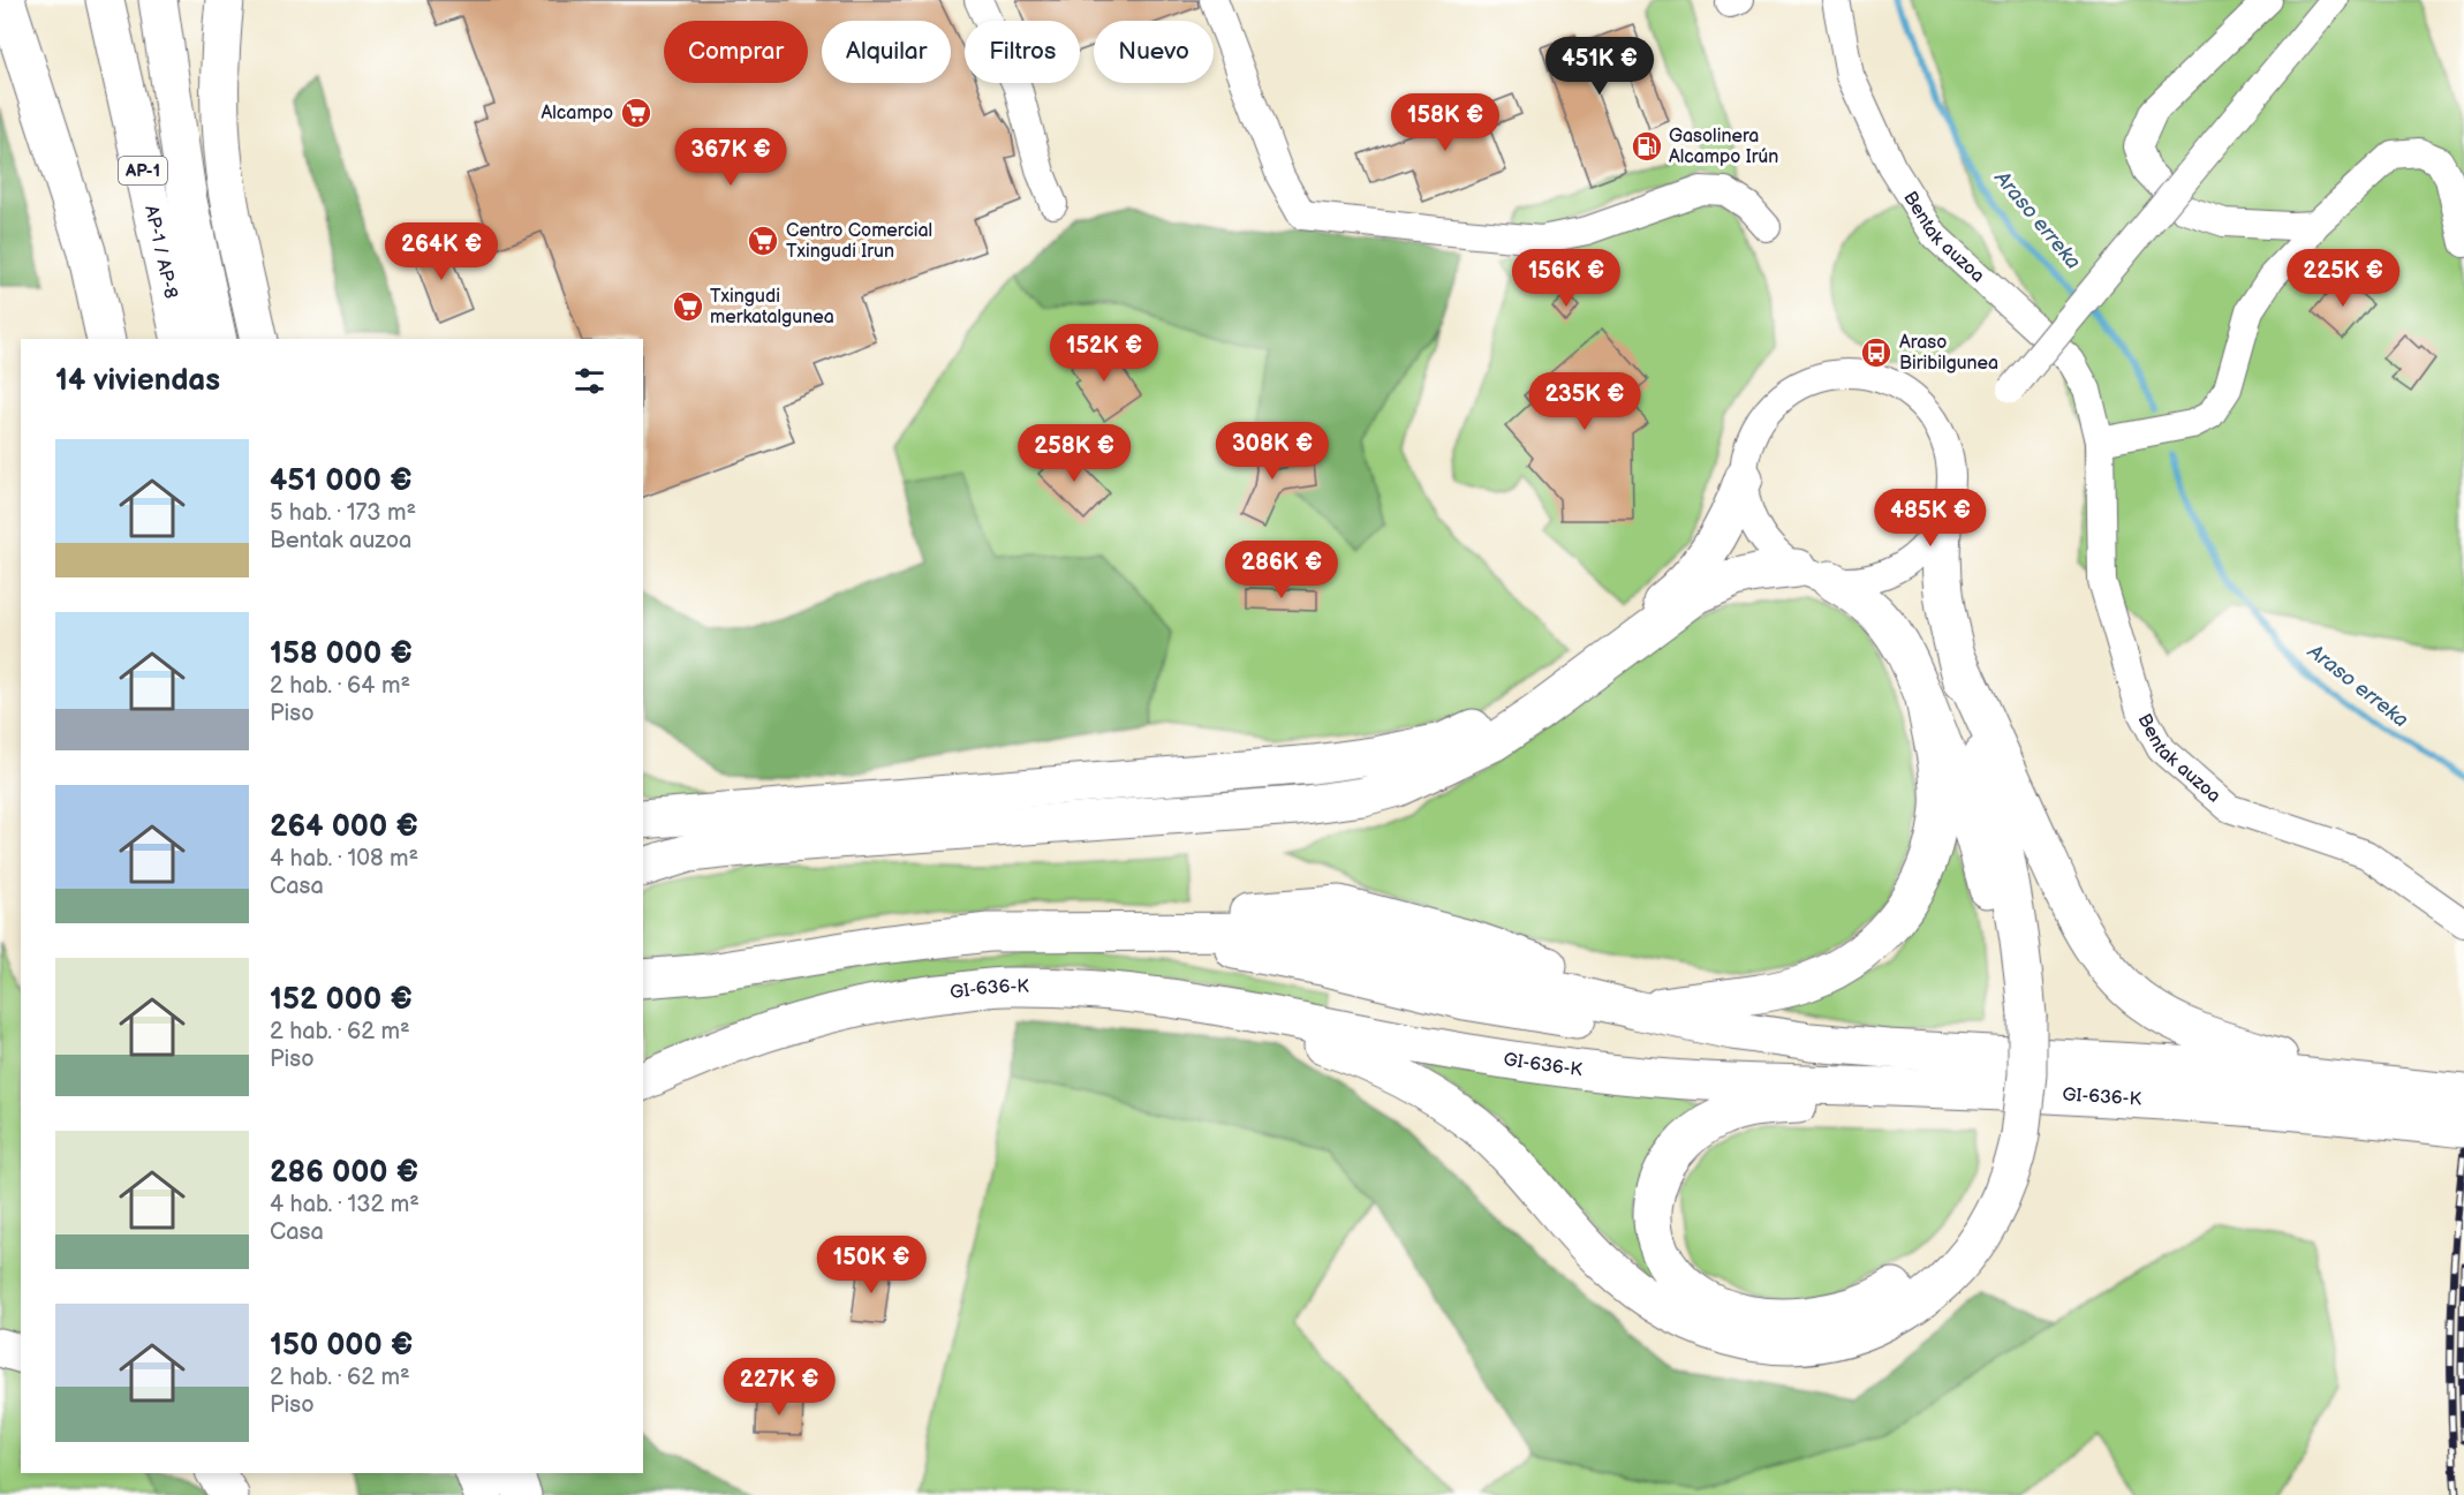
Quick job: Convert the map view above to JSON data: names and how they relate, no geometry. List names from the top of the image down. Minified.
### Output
{"streets":{"main road":["AP-1","AP-1 / AP-8","GI-636-K"],"street":["Bentak auzoa"]},"water":["Araso erreka"],"places":{"supermarket":["Alcampo","Centro Comercial Txingudi Irun","Txingudi merkatalgunea"],"fuel station":["Gasolinera Alcampo Irún"],"bus stop":["Araso Biribilgunea"]},"page":{"chip":["Comprar","Alquilar","Filtros","Nuevo"],"price":["451K €","158K €","367K €","264K €","156K €","225K €","152K €","235K €","308K €","258K €","485K €","286K €","150K €","227K €"],"heading":"14 viviendas","list":[{"name":"451 000 €","note":"5 hab. · 173 m² · Bentak auzoa"},{"name":"158 000 €","note":"2 hab. · 64 m² · Piso"},{"name":"264 000 €","note":"4 hab. · 108 m² · Casa"},{"name":"152 000 €","note":"2 hab. · 62 m² · Piso"},{"name":"286 000 €","note":"4 hab. · 132 m² · Casa"},{"name":"150 000 €","note":"2 hab. · 62 m² · Piso"}]}}
